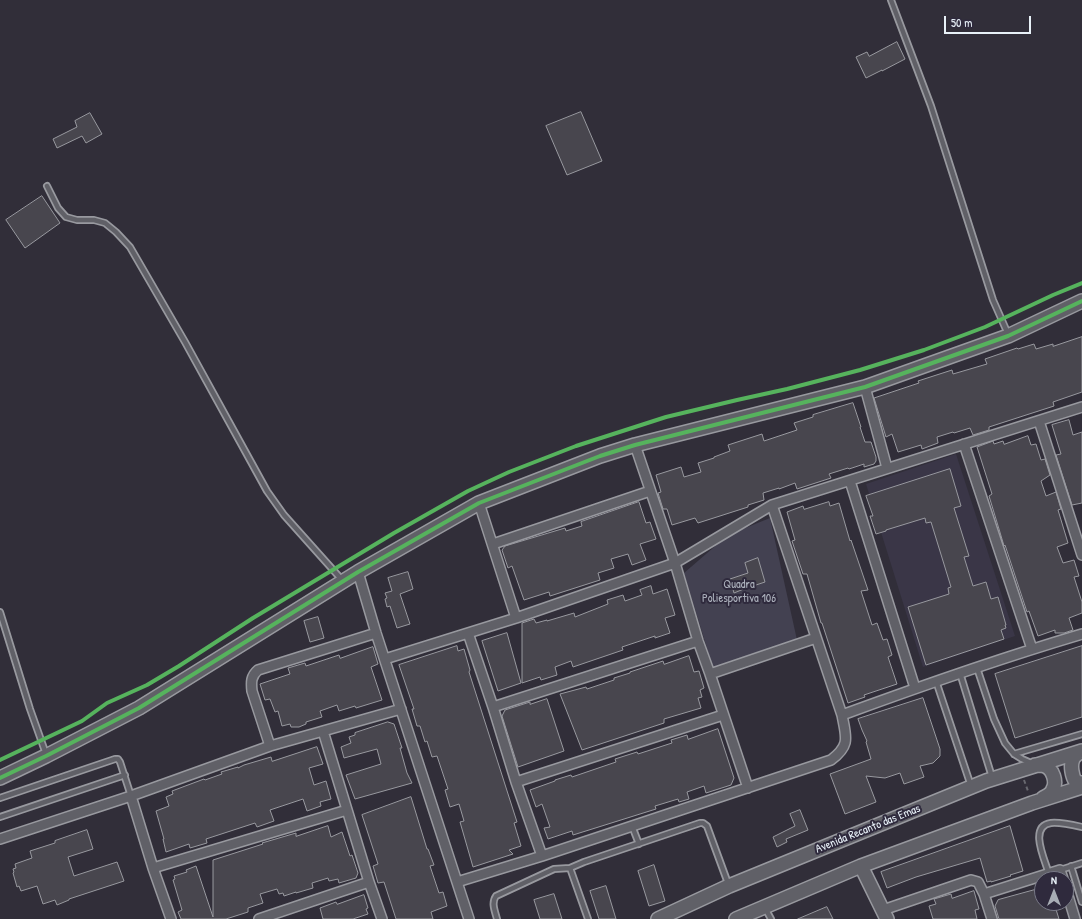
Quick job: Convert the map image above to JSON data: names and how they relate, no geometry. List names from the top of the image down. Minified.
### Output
{"streets":{"street":["Avenida Recanto das Emas"]},"parks":["Quadra Poliesportiva 106"],"scale_bar":"50 m","north":"top"}
